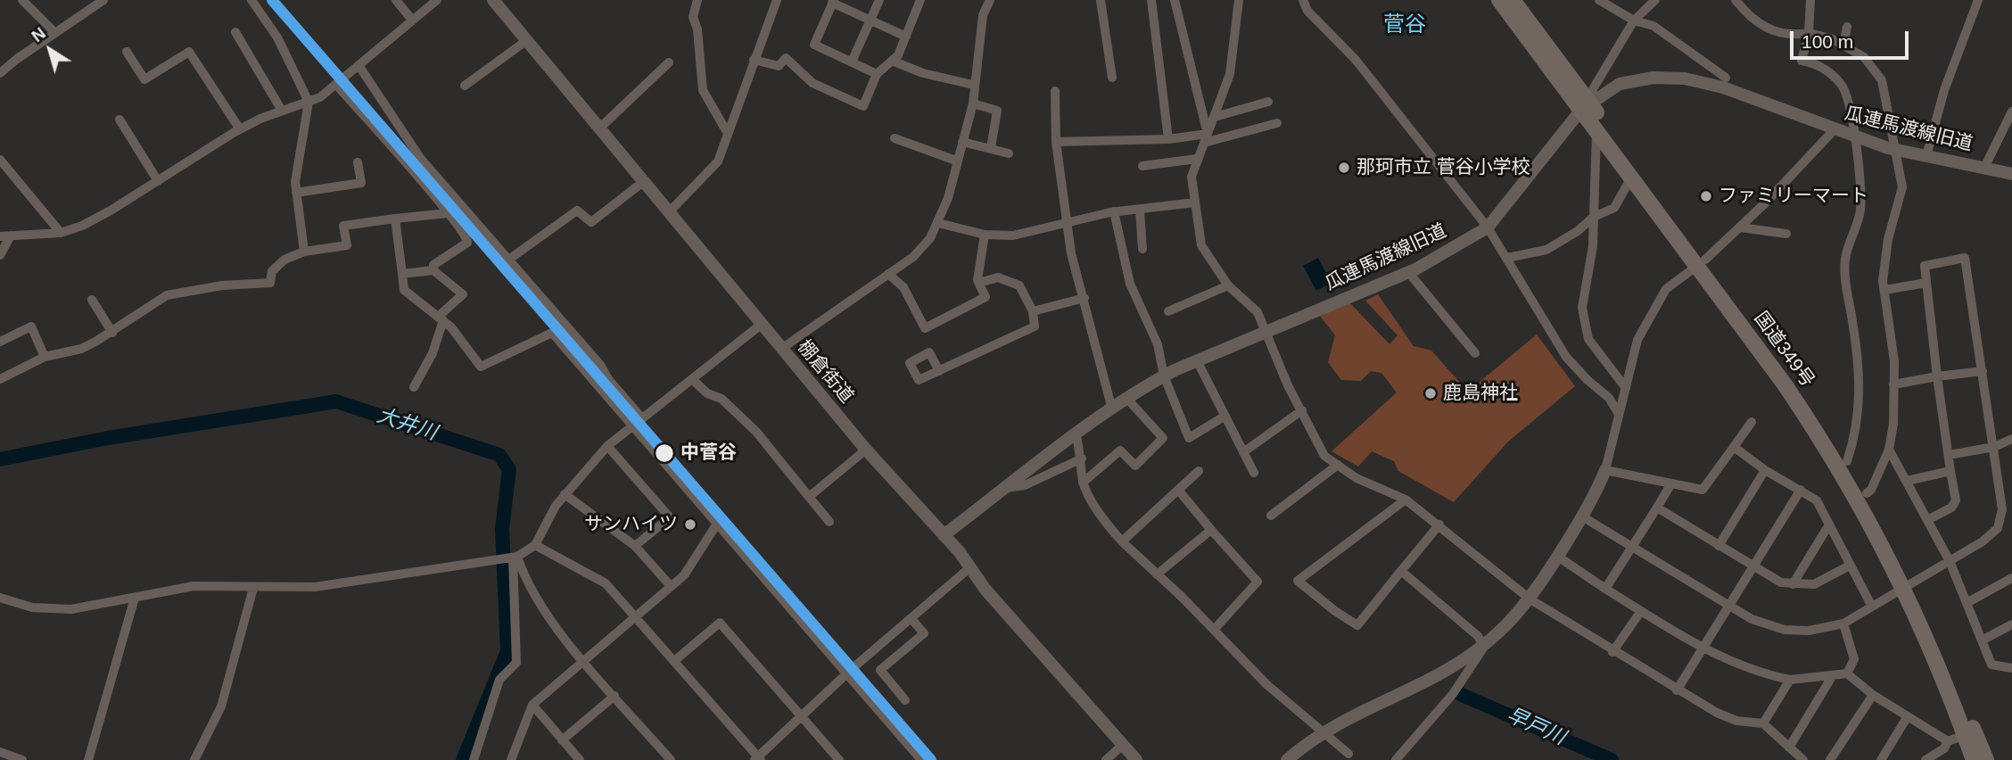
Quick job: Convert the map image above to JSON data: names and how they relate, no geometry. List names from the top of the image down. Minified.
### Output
{"streets":{"highway":["国道349号"],"street":["瓜連馬渡線旧道","棚倉街道"]},"crossings":[["瓜連馬渡線旧道","国道349号"],["瓜連馬渡線旧道","棚倉街道"]],"districts":["菅谷"],"water":["大井川","早戸川"],"places":["那珂市立 菅谷小学校","ファミリーマート","鹿島神社","中菅谷","サンハイツ"],"scale_bar":"100 m","north":"top left"}
